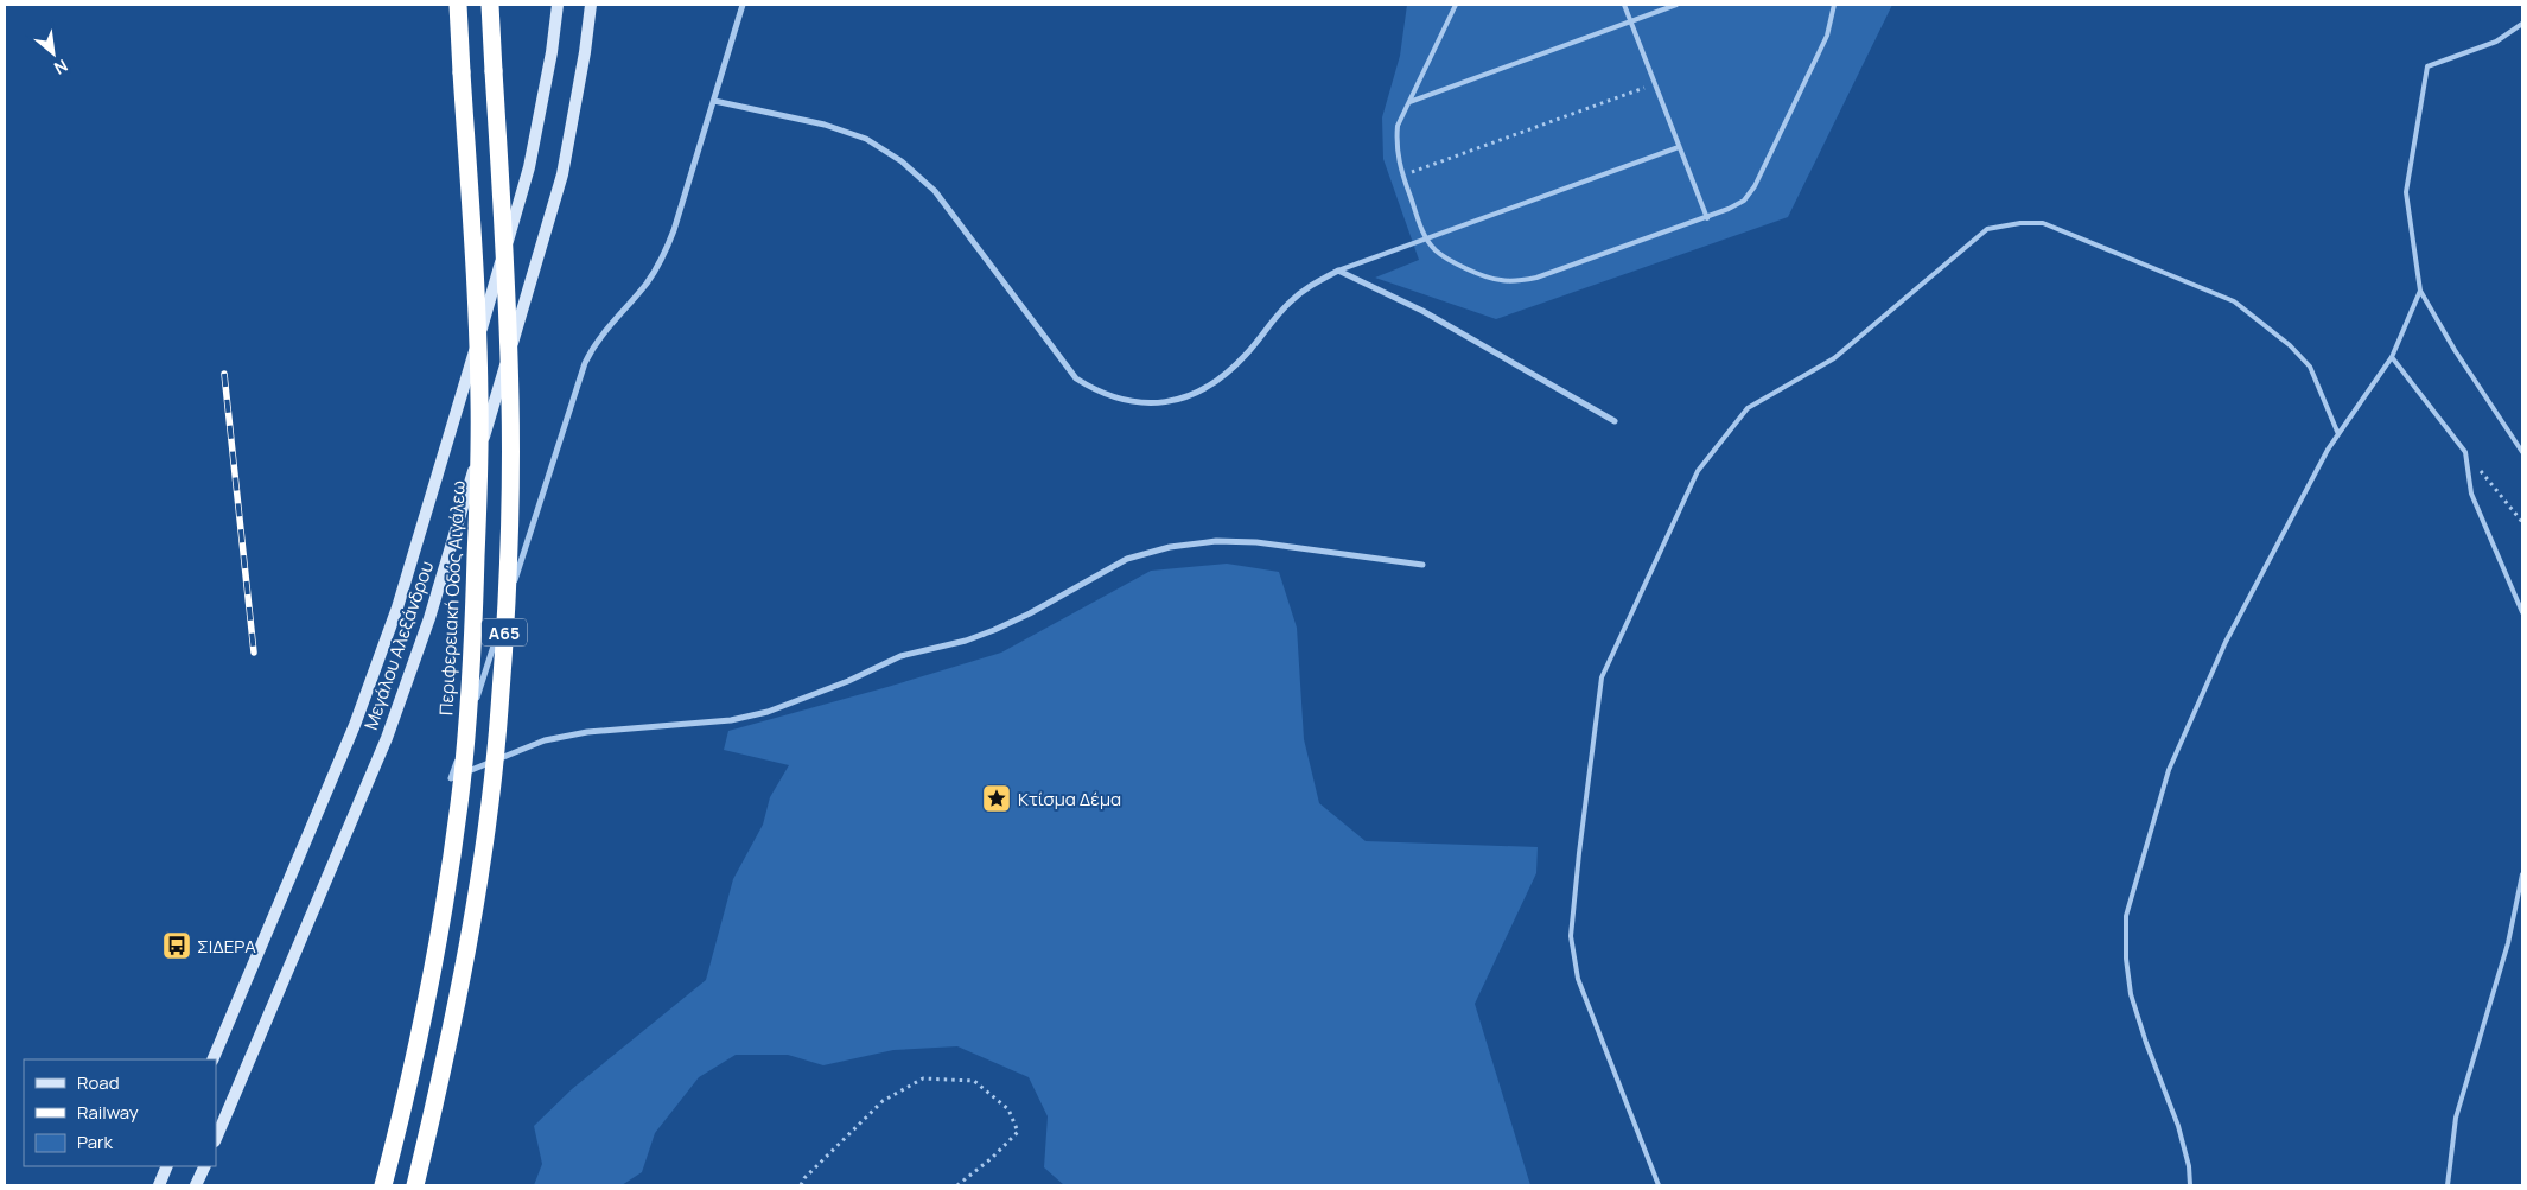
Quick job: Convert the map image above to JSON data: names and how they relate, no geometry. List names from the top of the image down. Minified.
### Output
{"streets":{"highway":["Περιφερειακή Οδός Αιγάλεω","Α65"],"main road":["Μεγάλου Αλεξάνδρου"]},"places":{"place":["Κτίσμα Δέμα"],"bus stop":["ΣΙΔΕΡΑ"]},"legend":["Road","Railway","Park"],"north":"bottom right"}
